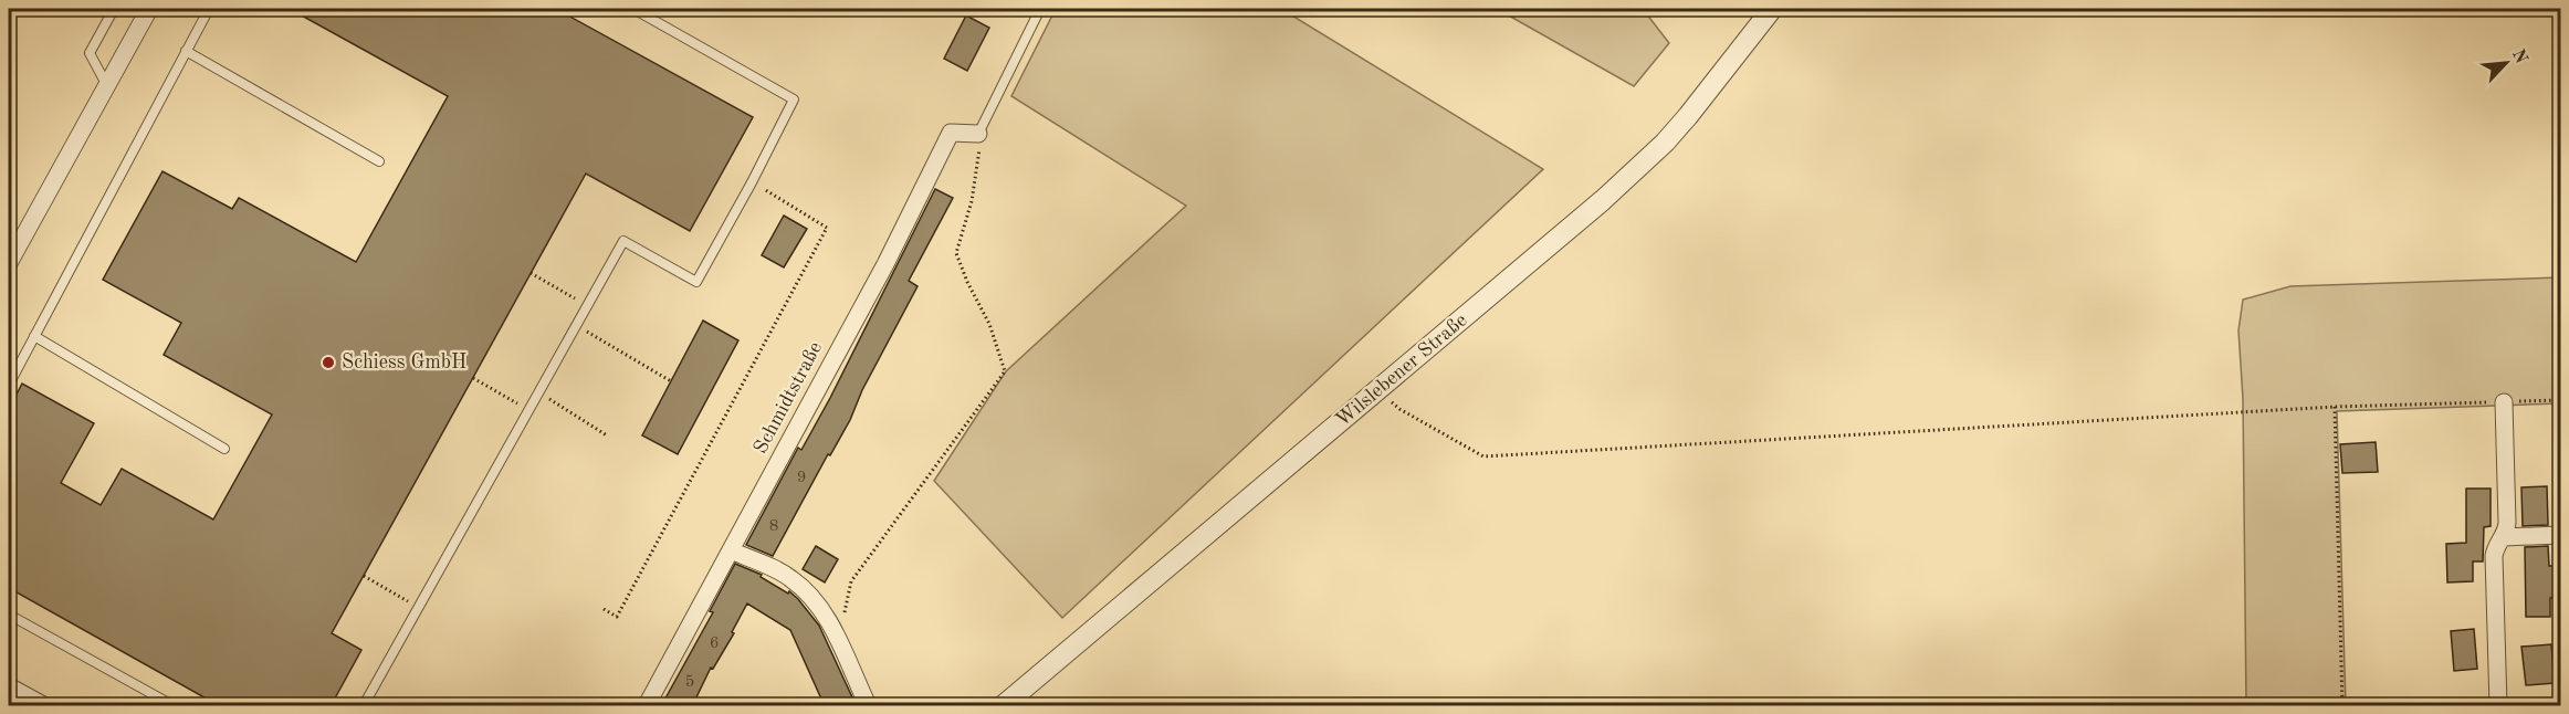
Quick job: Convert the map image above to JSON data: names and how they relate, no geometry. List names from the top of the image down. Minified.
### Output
{"streets":{"street":["Wilslebener Straße","Schmidtstraße"]},"places":["Schiess GmbH"],"house_numbers":["9","8","6","5"],"north":"top right"}
